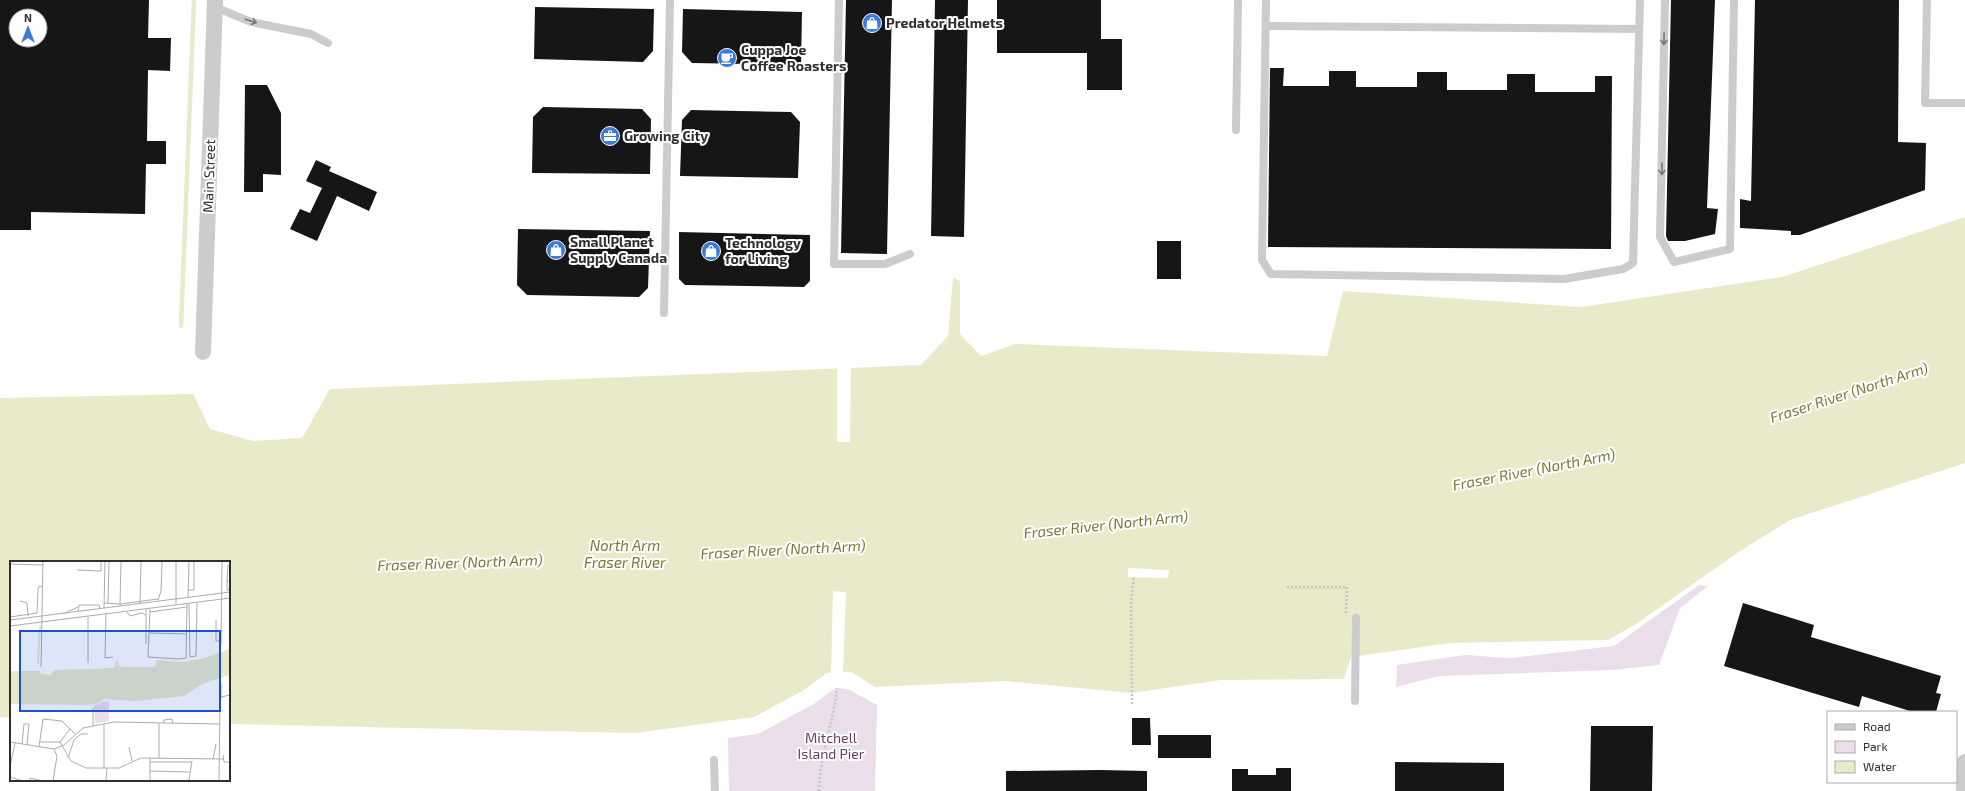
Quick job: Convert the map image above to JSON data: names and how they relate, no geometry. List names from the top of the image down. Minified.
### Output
{"streets":{"street":["Main Street"]},"water":["Fraser River (North Arm)","North Arm Fraser River"],"parks":["Mitchell Island Pier"],"places":{"shop":["Predator Helmets","Small Planet Supply Canada","Technology for Living"],"cafe":["Cuppa Joe Coffee Roasters"],"office":["Growing City"]},"legend":["Road","Park","Water"],"north":"top"}
